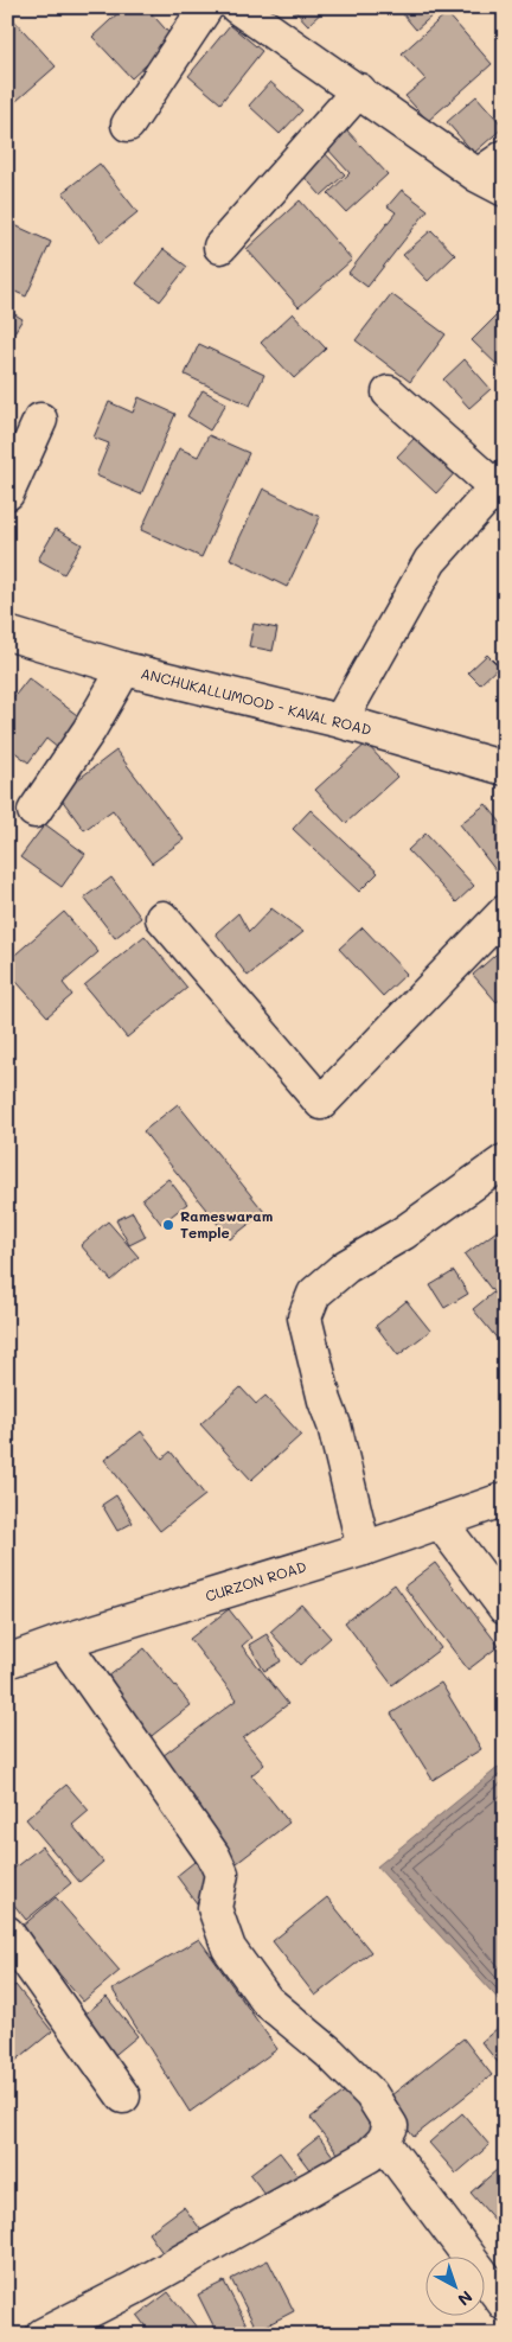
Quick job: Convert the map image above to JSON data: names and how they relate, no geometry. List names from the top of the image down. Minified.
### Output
{"streets":{"street":["ANCHUKALLUMOOD - KAVAL ROAD","CURZON ROAD"]},"places":["Rameswaram Temple"],"north":"bottom right"}
